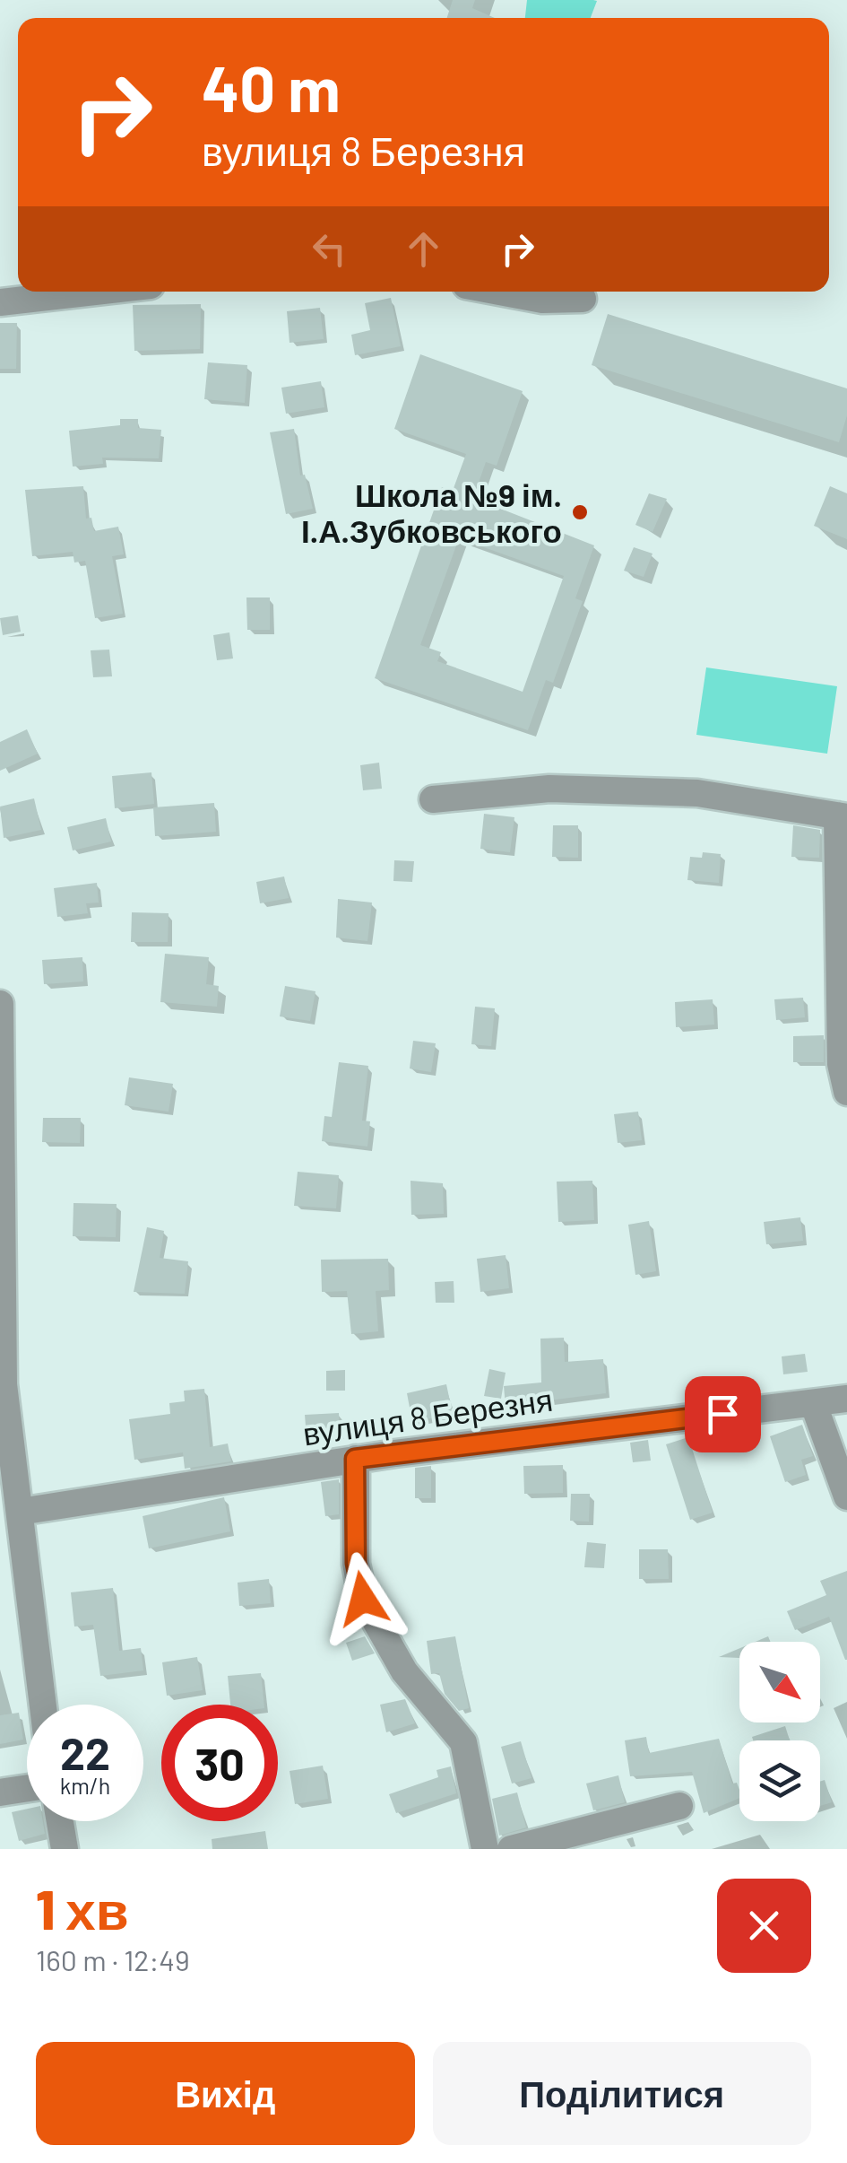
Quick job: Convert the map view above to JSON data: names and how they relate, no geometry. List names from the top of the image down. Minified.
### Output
{"streets":{"street":["вулиця 8 Березня"]},"places":["Школа №9 ім. І.А.Зубковського"],"north":"bottom right","page":{"turn":["40 m","вулиця 8 Березня"],"speed":"22 km/h","limit":"30","heading":["1 хв","160 m · 12:49"],"buttons":["Вихід","Поділитися"]}}
